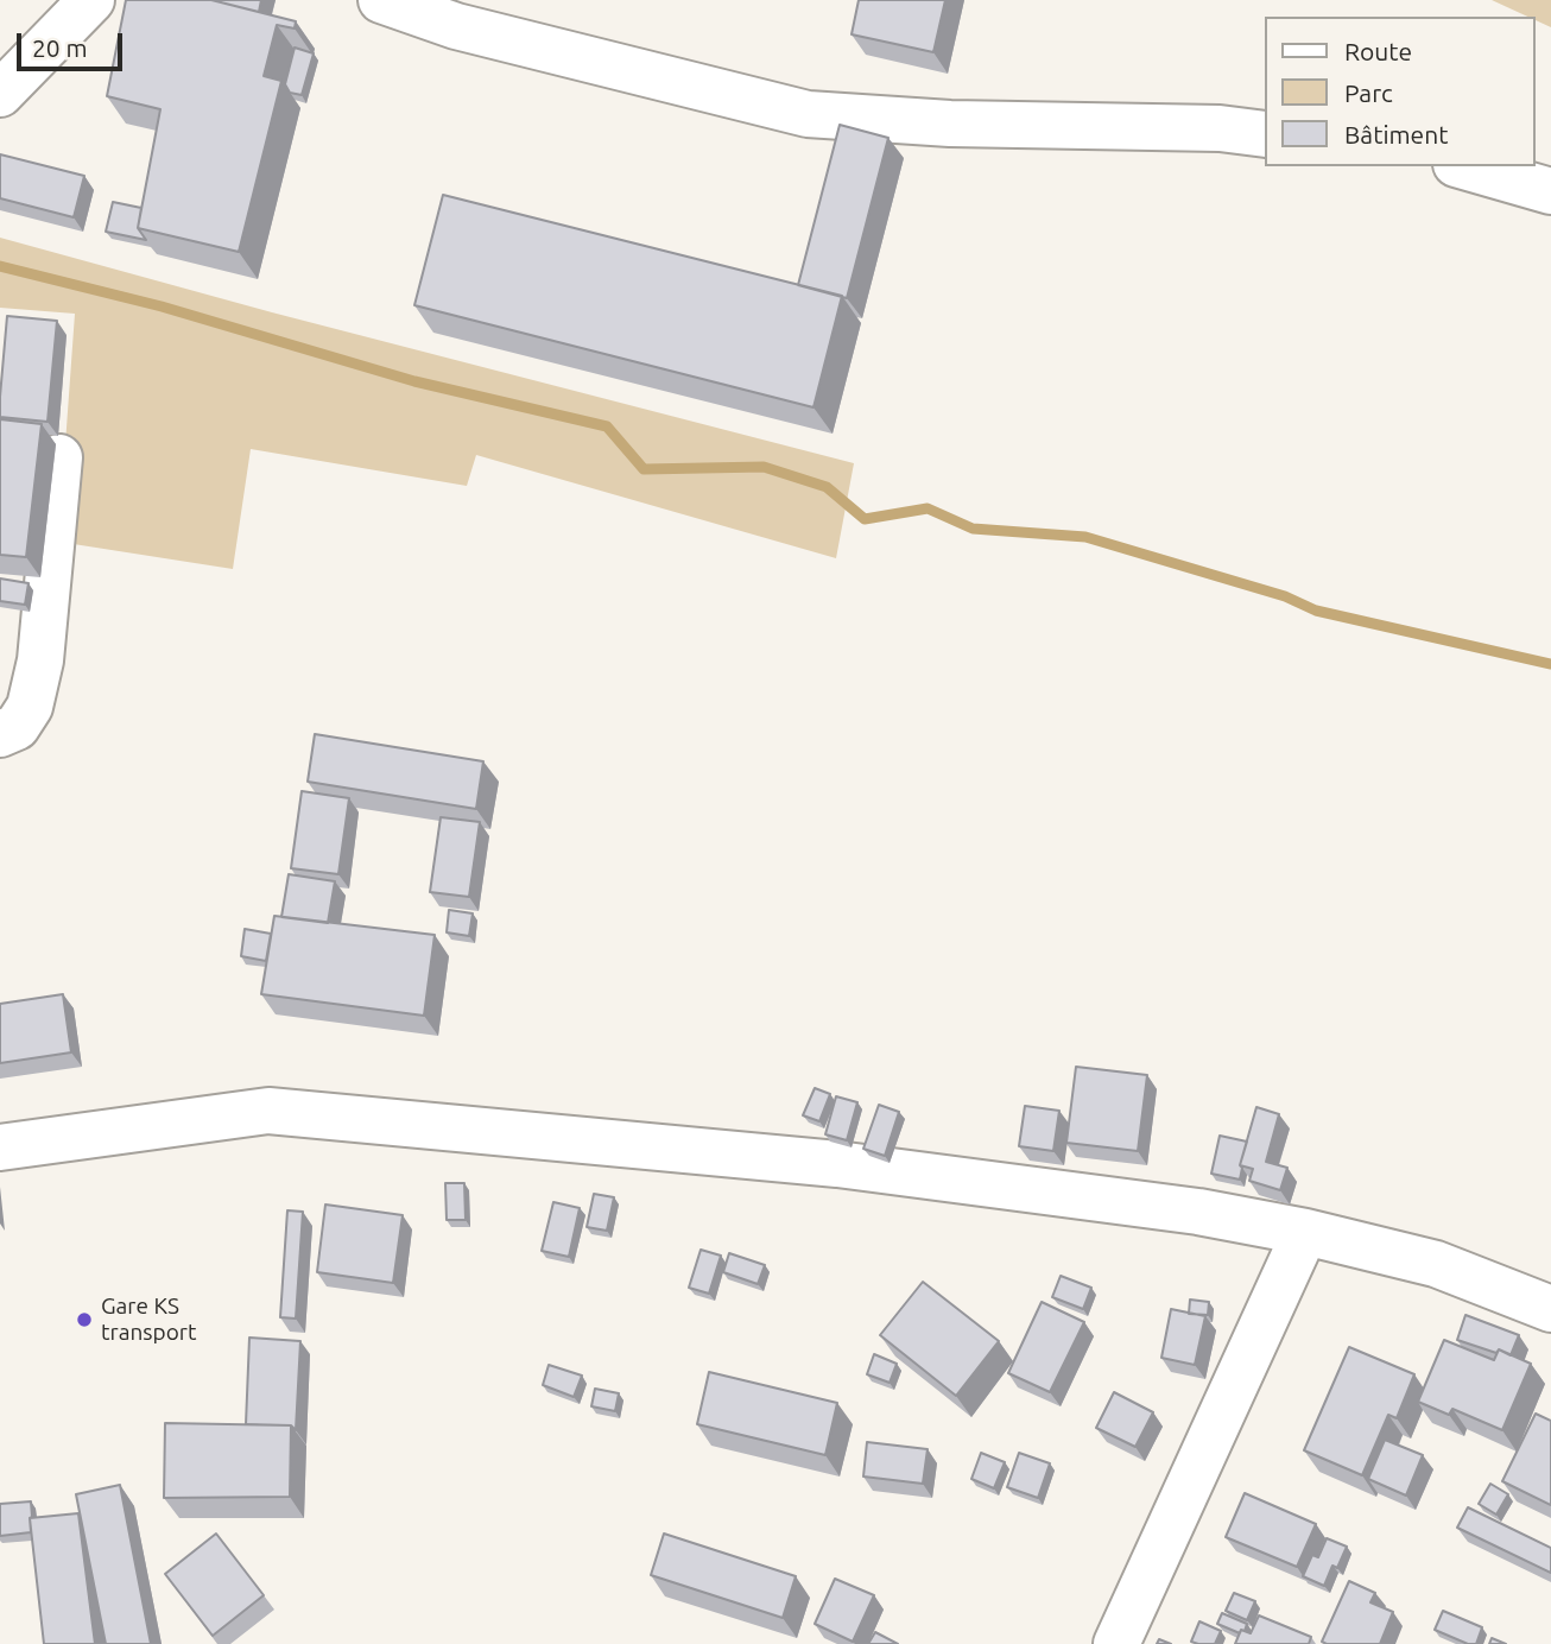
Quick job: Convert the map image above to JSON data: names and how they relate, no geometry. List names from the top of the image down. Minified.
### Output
{"places":["Gare KS transport"],"legend":["Route","Parc","Bâtiment"],"scale_bar":"20 m"}
